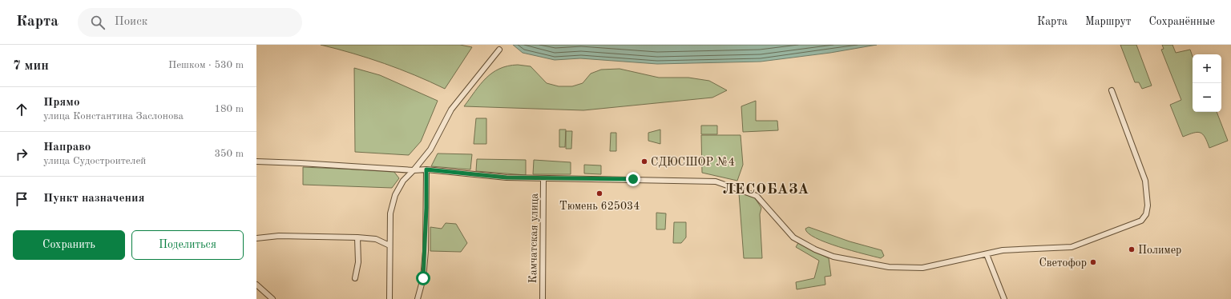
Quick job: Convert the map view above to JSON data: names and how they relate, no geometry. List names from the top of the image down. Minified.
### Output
{"streets":{"street":["Камчатская улица"]},"districts":["ЛЕСОБАЗА"],"places":["СДЮСШОР №4","Тюмень 625034","Полимер","Светофор"],"page":{"header":"Карта","search":"Поиск","nav":["Карта","Маршрут","Сохранённые"],"heading":["7 мин","Пешком · 530 m"],"map_buttons":["+","−"],"list":[["Прямо","улица Константина Заслонова","180 m"],["Направо","улица Судостроителей","350 m"],"Пункт назначения"],"buttons":["Сохранить","Поделиться"]}}
